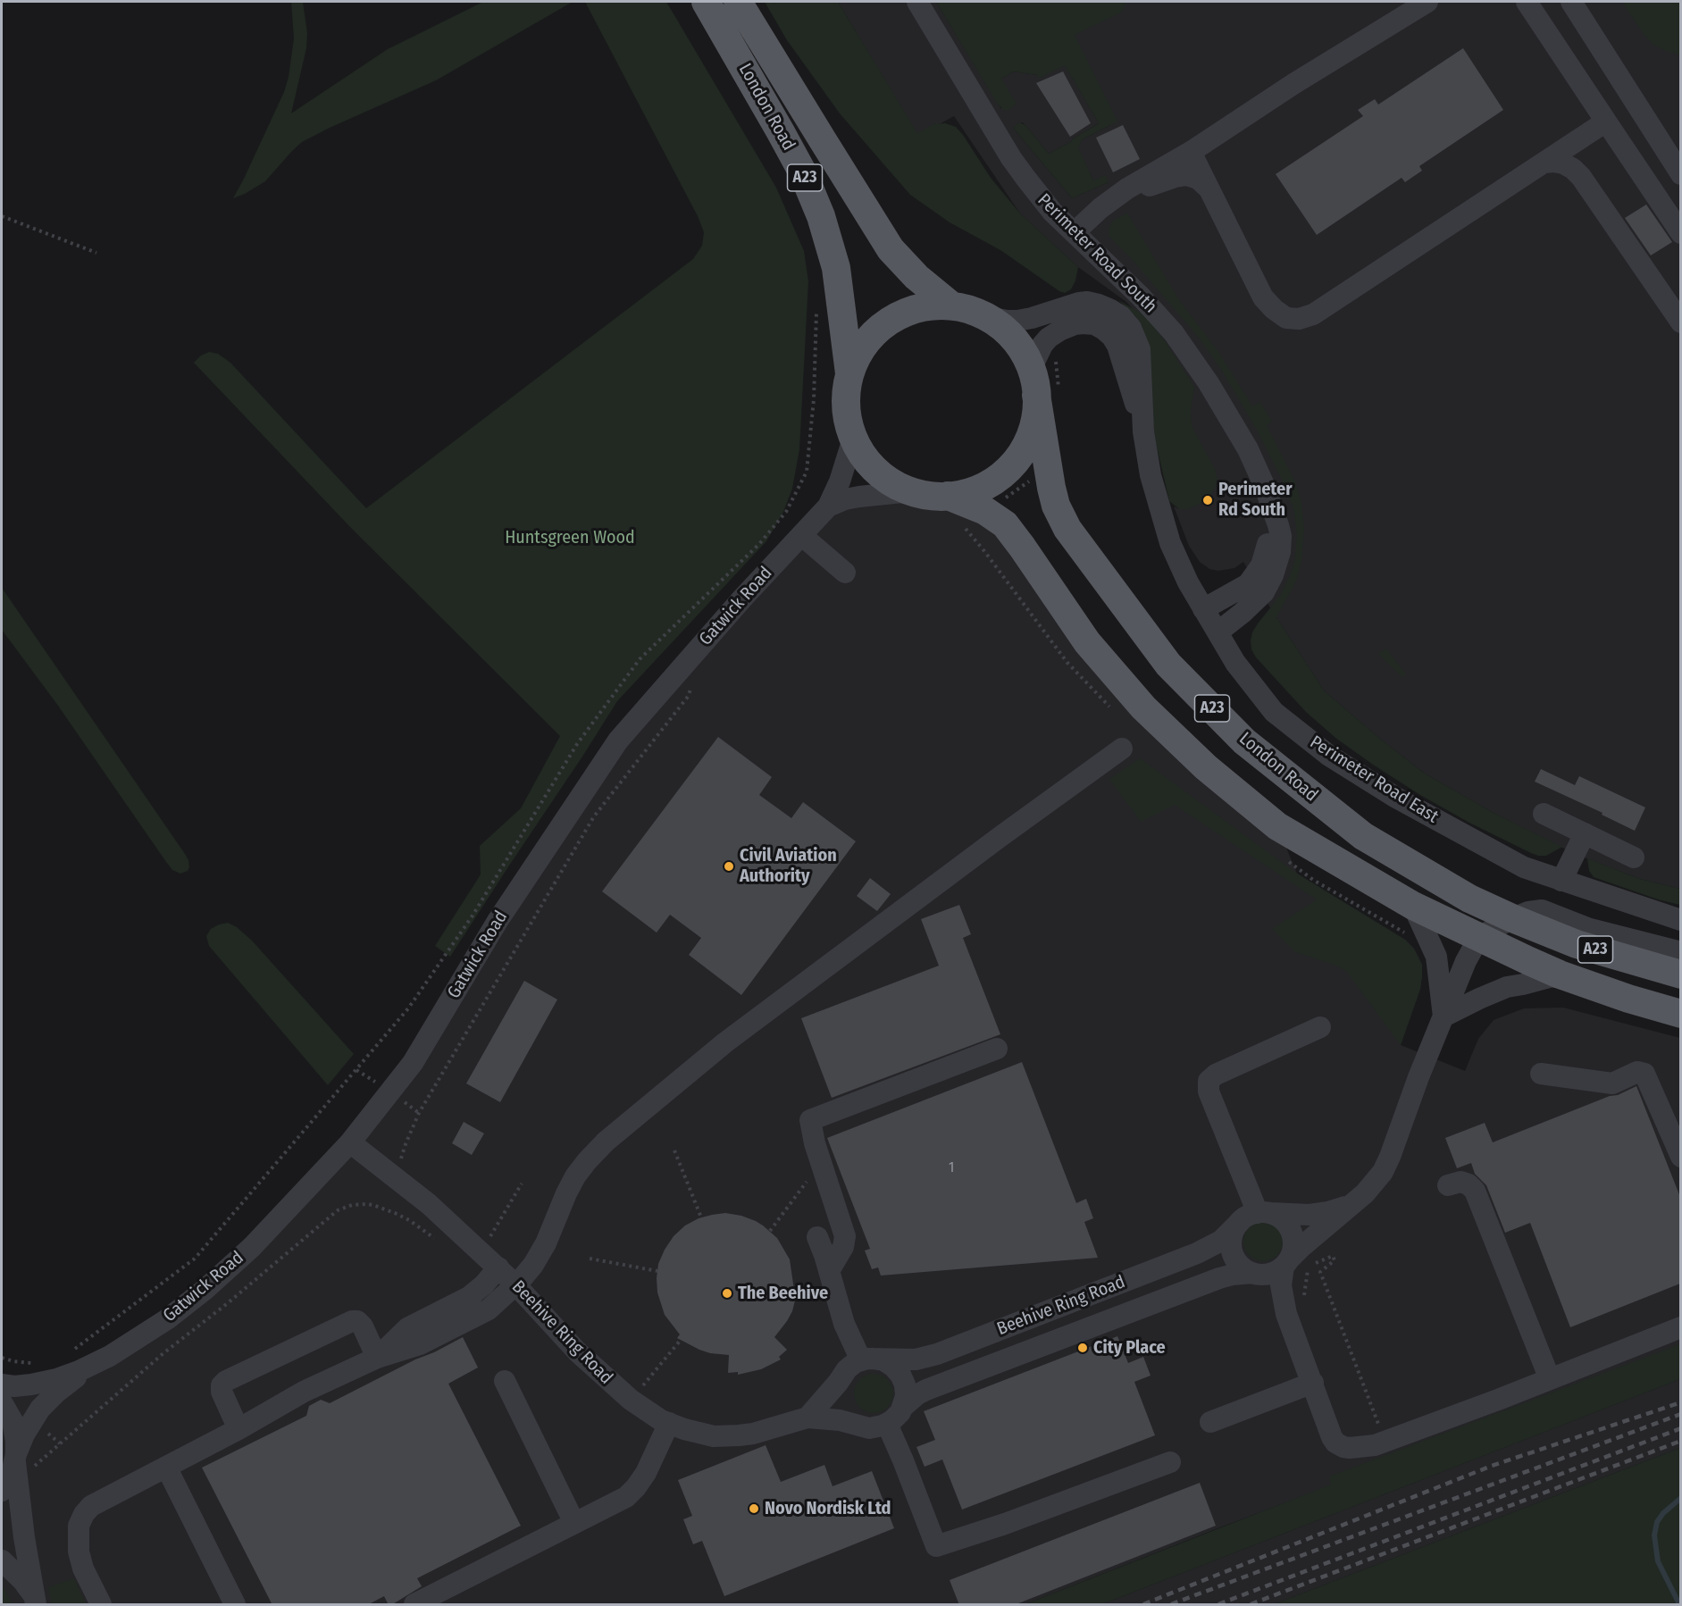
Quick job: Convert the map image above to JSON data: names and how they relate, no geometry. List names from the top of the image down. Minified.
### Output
{"streets":{"main road":["London Road","A23"],"street":["Perimeter Road South","Gatwick Road","Perimeter Road East","Beehive Ring Road"]},"crossings":[["London Road","Perimeter Road East"],["Perimeter Road South","Perimeter Road East"],["Gatwick Road","Beehive Ring Road"]],"parks":["Huntsgreen Wood"],"places":["Perimeter Rd South","Civil Aviation Authority","The Beehive","City Place","Novo Nordisk Ltd"],"house_numbers":["1"]}
